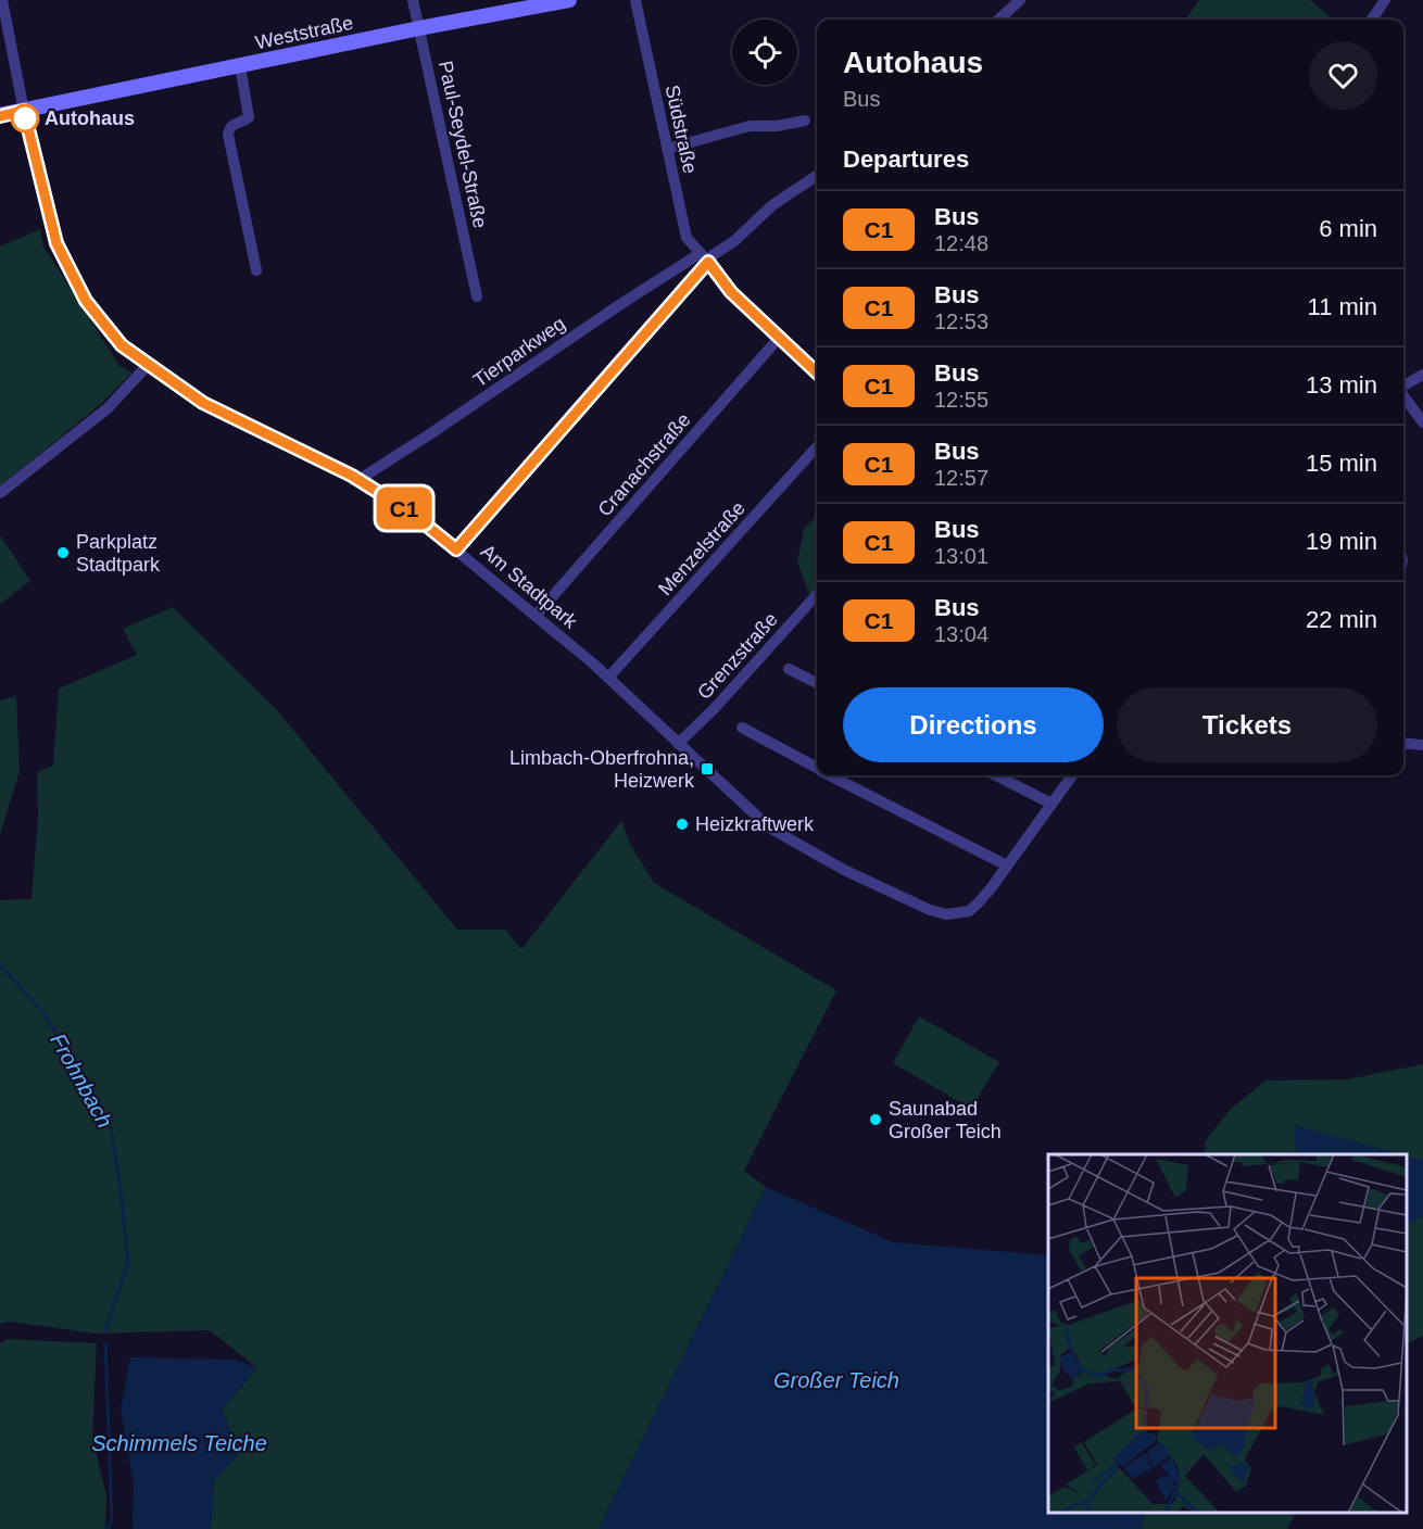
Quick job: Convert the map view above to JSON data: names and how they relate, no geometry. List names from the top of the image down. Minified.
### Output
{"streets":{"main road":["Weststraße"],"street":["Südstraße","Paul-Seydel-Straße","Tierparkweg","Cranachstraße","Menzelstraße","Am Stadtpark","Grenzstraße"]},"crossings":[["Weststraße","Paul-Seydel-Straße"],["Weststraße","Am Stadtpark"],["Südstraße","Tierparkweg"],["Südstraße","Cranachstraße"],["Tierparkweg","Am Stadtpark"],["Cranachstraße","Am Stadtpark"],["Menzelstraße","Am Stadtpark"],["Am Stadtpark","Grenzstraße"]],"water":["Frohnbach","Großer Teich","Schimmels Teiche"],"places":{"other":["Autohaus","Parkplatz Stadtpark","Heizkraftwerk","Saunabad Großer Teich"],"transit":["Limbach-Oberfrohna, Heizwerk"]},"lines":["bus line C1"],"page":{"on_map":"C1","heading":[["Autohaus","Bus"],"Departures"],"list":[{"mark":"C1","name":"Bus","note":"12:48","value":"6 min"},{"mark":"C1","name":"Bus","note":"12:53","value":"11 min"},{"mark":"C1","name":"Bus","note":"12:55","value":"13 min"},{"mark":"C1","name":"Bus","note":"12:57","value":"15 min"},{"mark":"C1","name":"Bus","note":"13:01","value":"19 min"},{"mark":"C1","name":"Bus","note":"13:04","value":"22 min"}],"buttons":["Directions","Tickets"]}}
